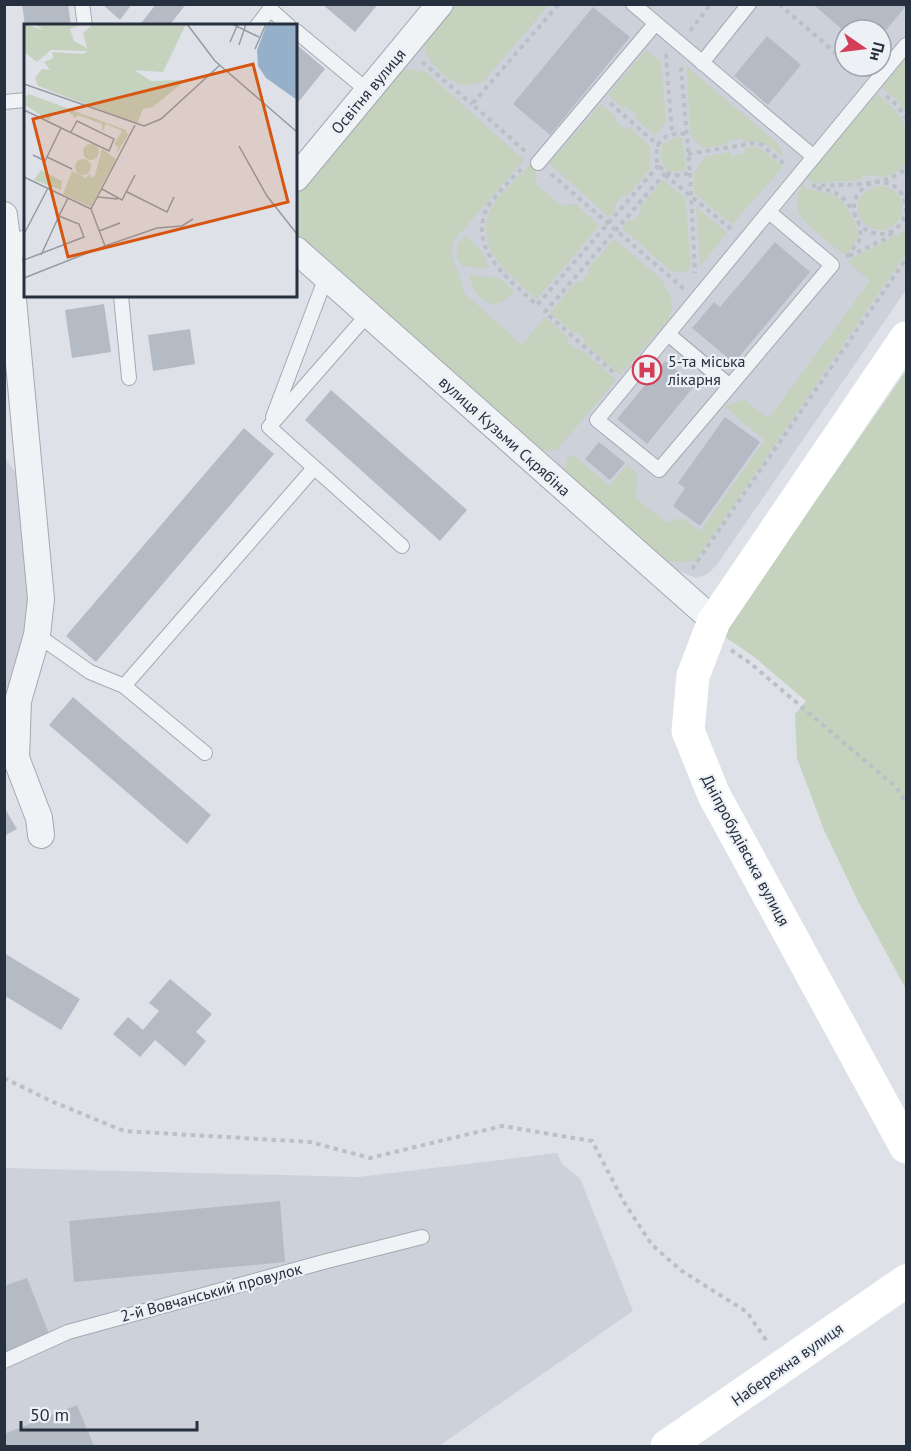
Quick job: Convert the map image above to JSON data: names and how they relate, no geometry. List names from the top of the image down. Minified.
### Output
{"streets":{"street":["Освітня вулиця","вулиця Кузьми Скрябіна","Дніпробудівська вулиця","Набережна вулиця"],"lane":["2-й Вовчанський провулок"]},"crossings":[["вулиця Кузьми Скрябіна","Дніпробудівська вулиця"]],"places":{"hospital":["5-та міська лікарня"]},"scale_bar":"50 m","north":"right"}
